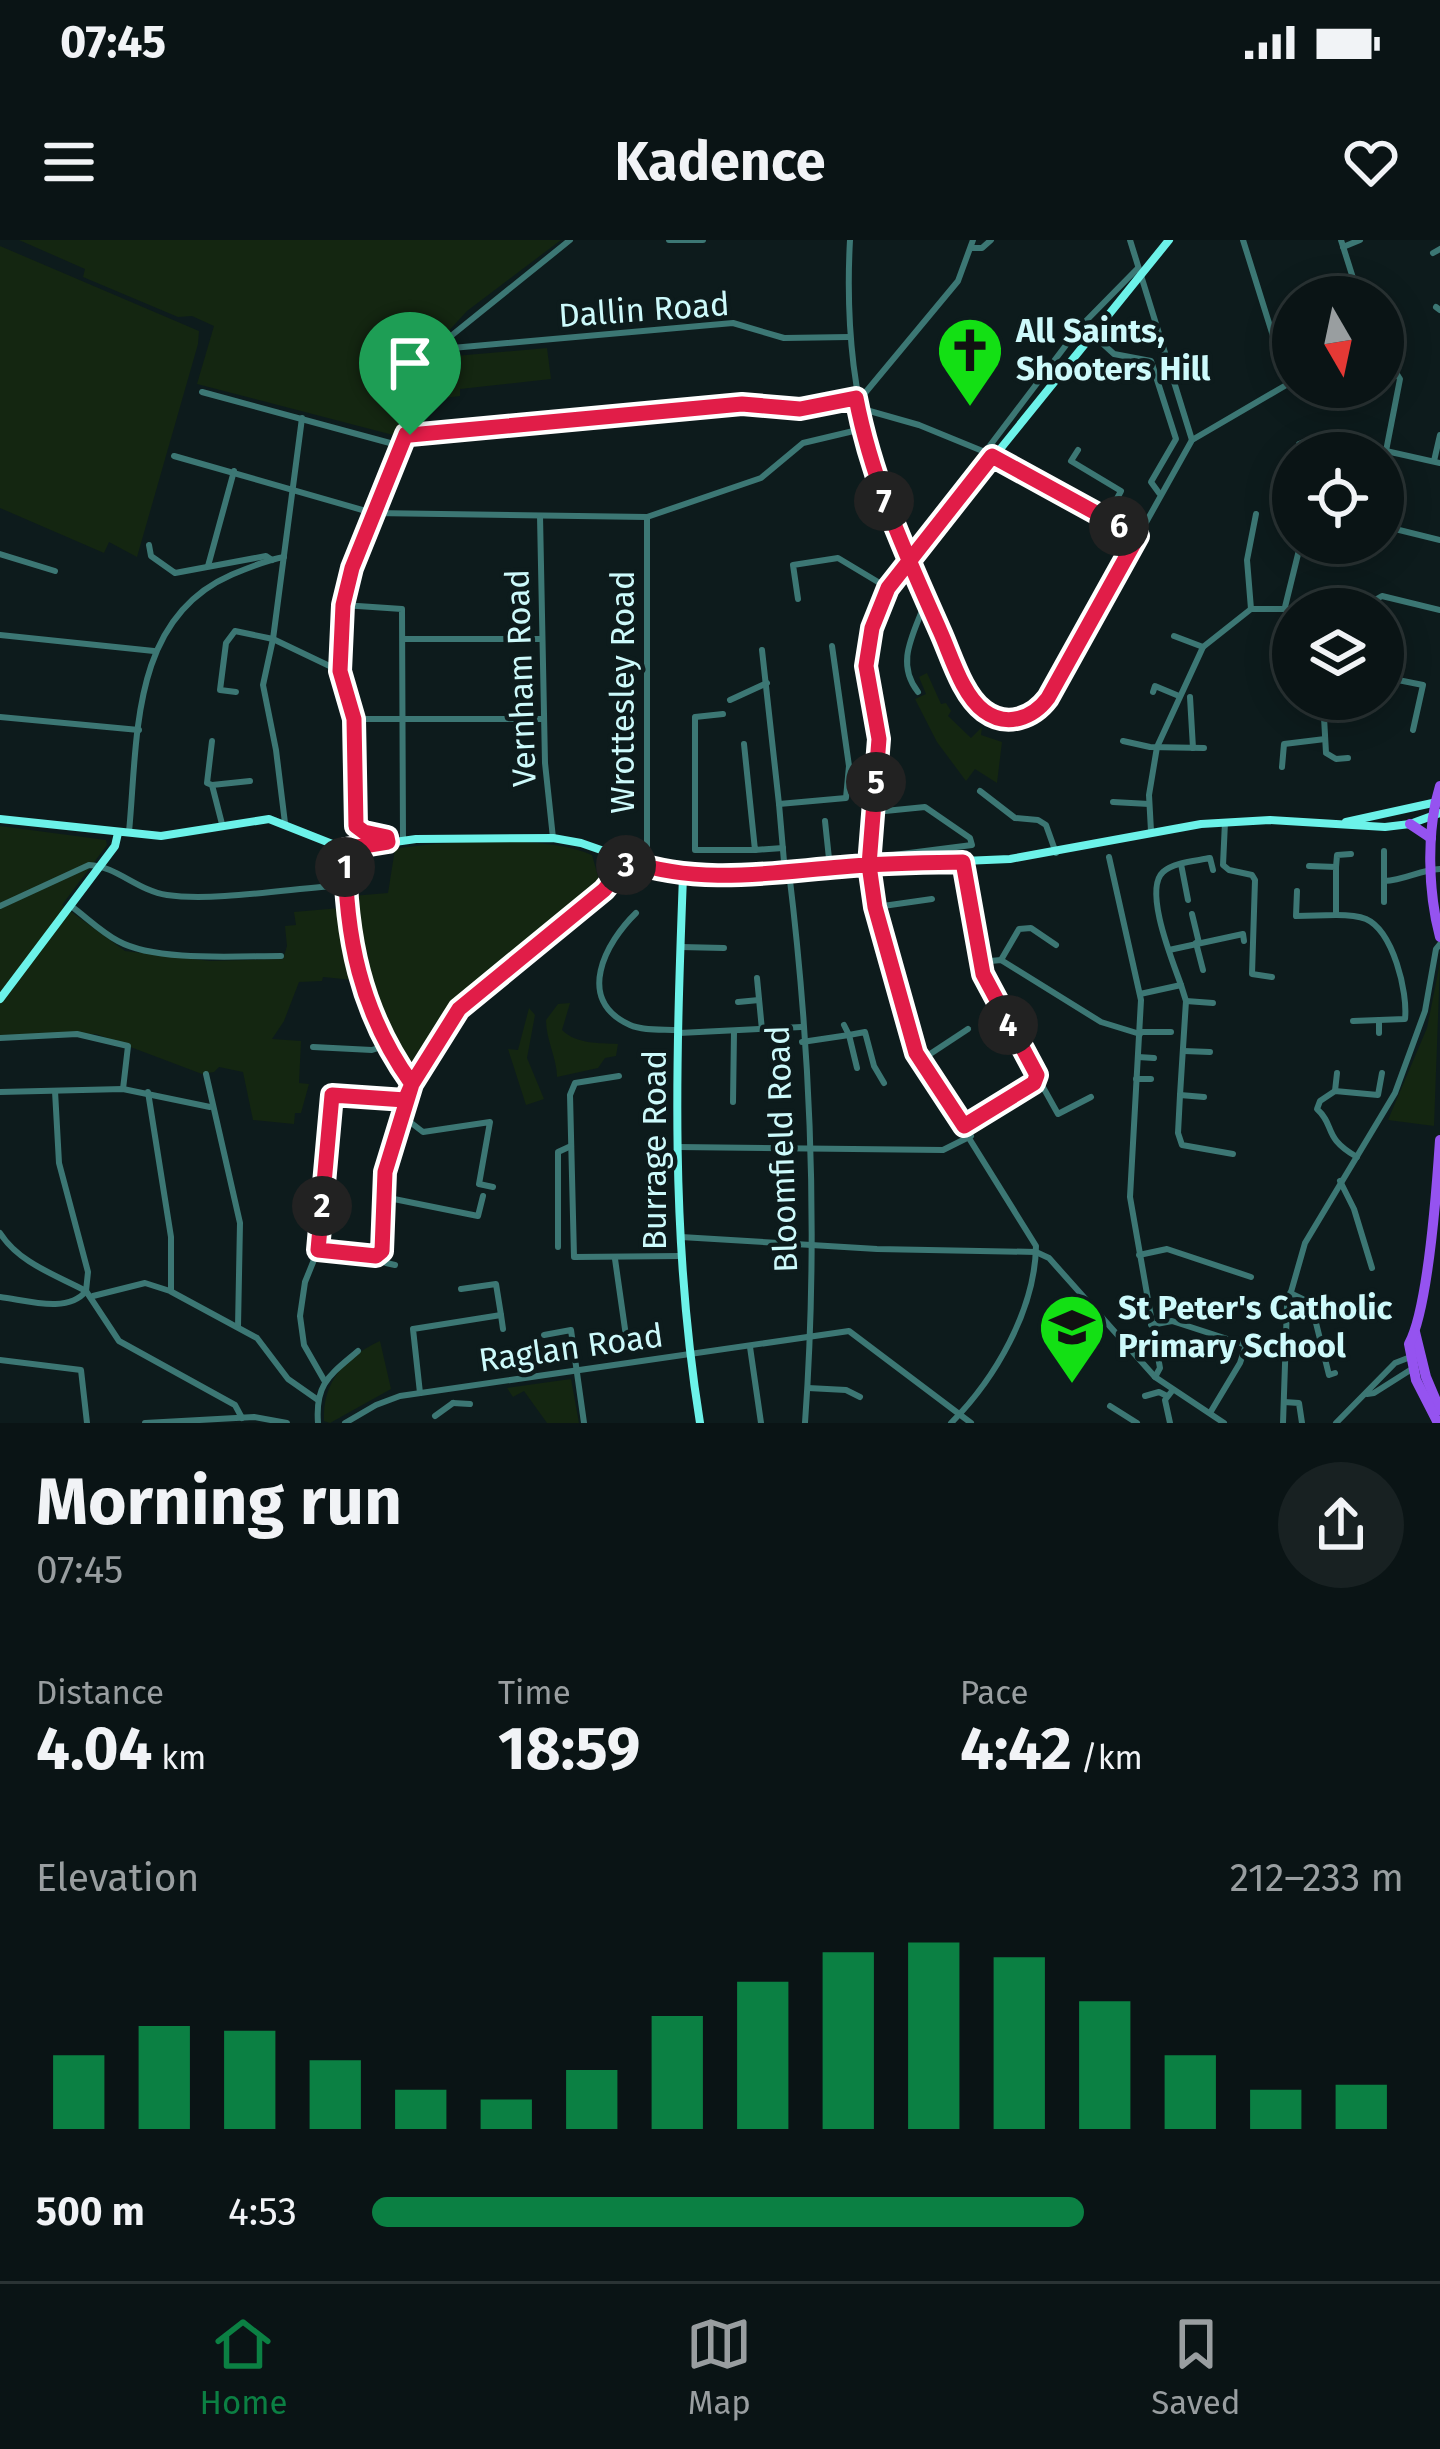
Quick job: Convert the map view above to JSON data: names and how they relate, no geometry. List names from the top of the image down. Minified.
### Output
{"streets":{"street":["Dallin Road","Vernham Road","Wrottesley Road","Bloomfield Road","Burrage Road","Raglan Road"]},"crossings":[["Bloomfield Road","Raglan Road"],["Burrage Road","Raglan Road"]],"places":{"church":["All Saints, Shooters Hill"],"school or university":["St Peter's Catholic Primary School"]},"north":"bottom","page":{"status":"07:45","header":"Kadence","pins":["7","6","5","3","1","4","2"],"heading":["Morning run","07:45"],"stats":[["Distance","4.04 km"],["Time","18:59"],["Pace","4:42 /km"]],"chart":["Elevation","212–233 m"],"list":[{"name":"500 m","note":"4:53"}],"tabs":["Home","Map","Saved"]}}
